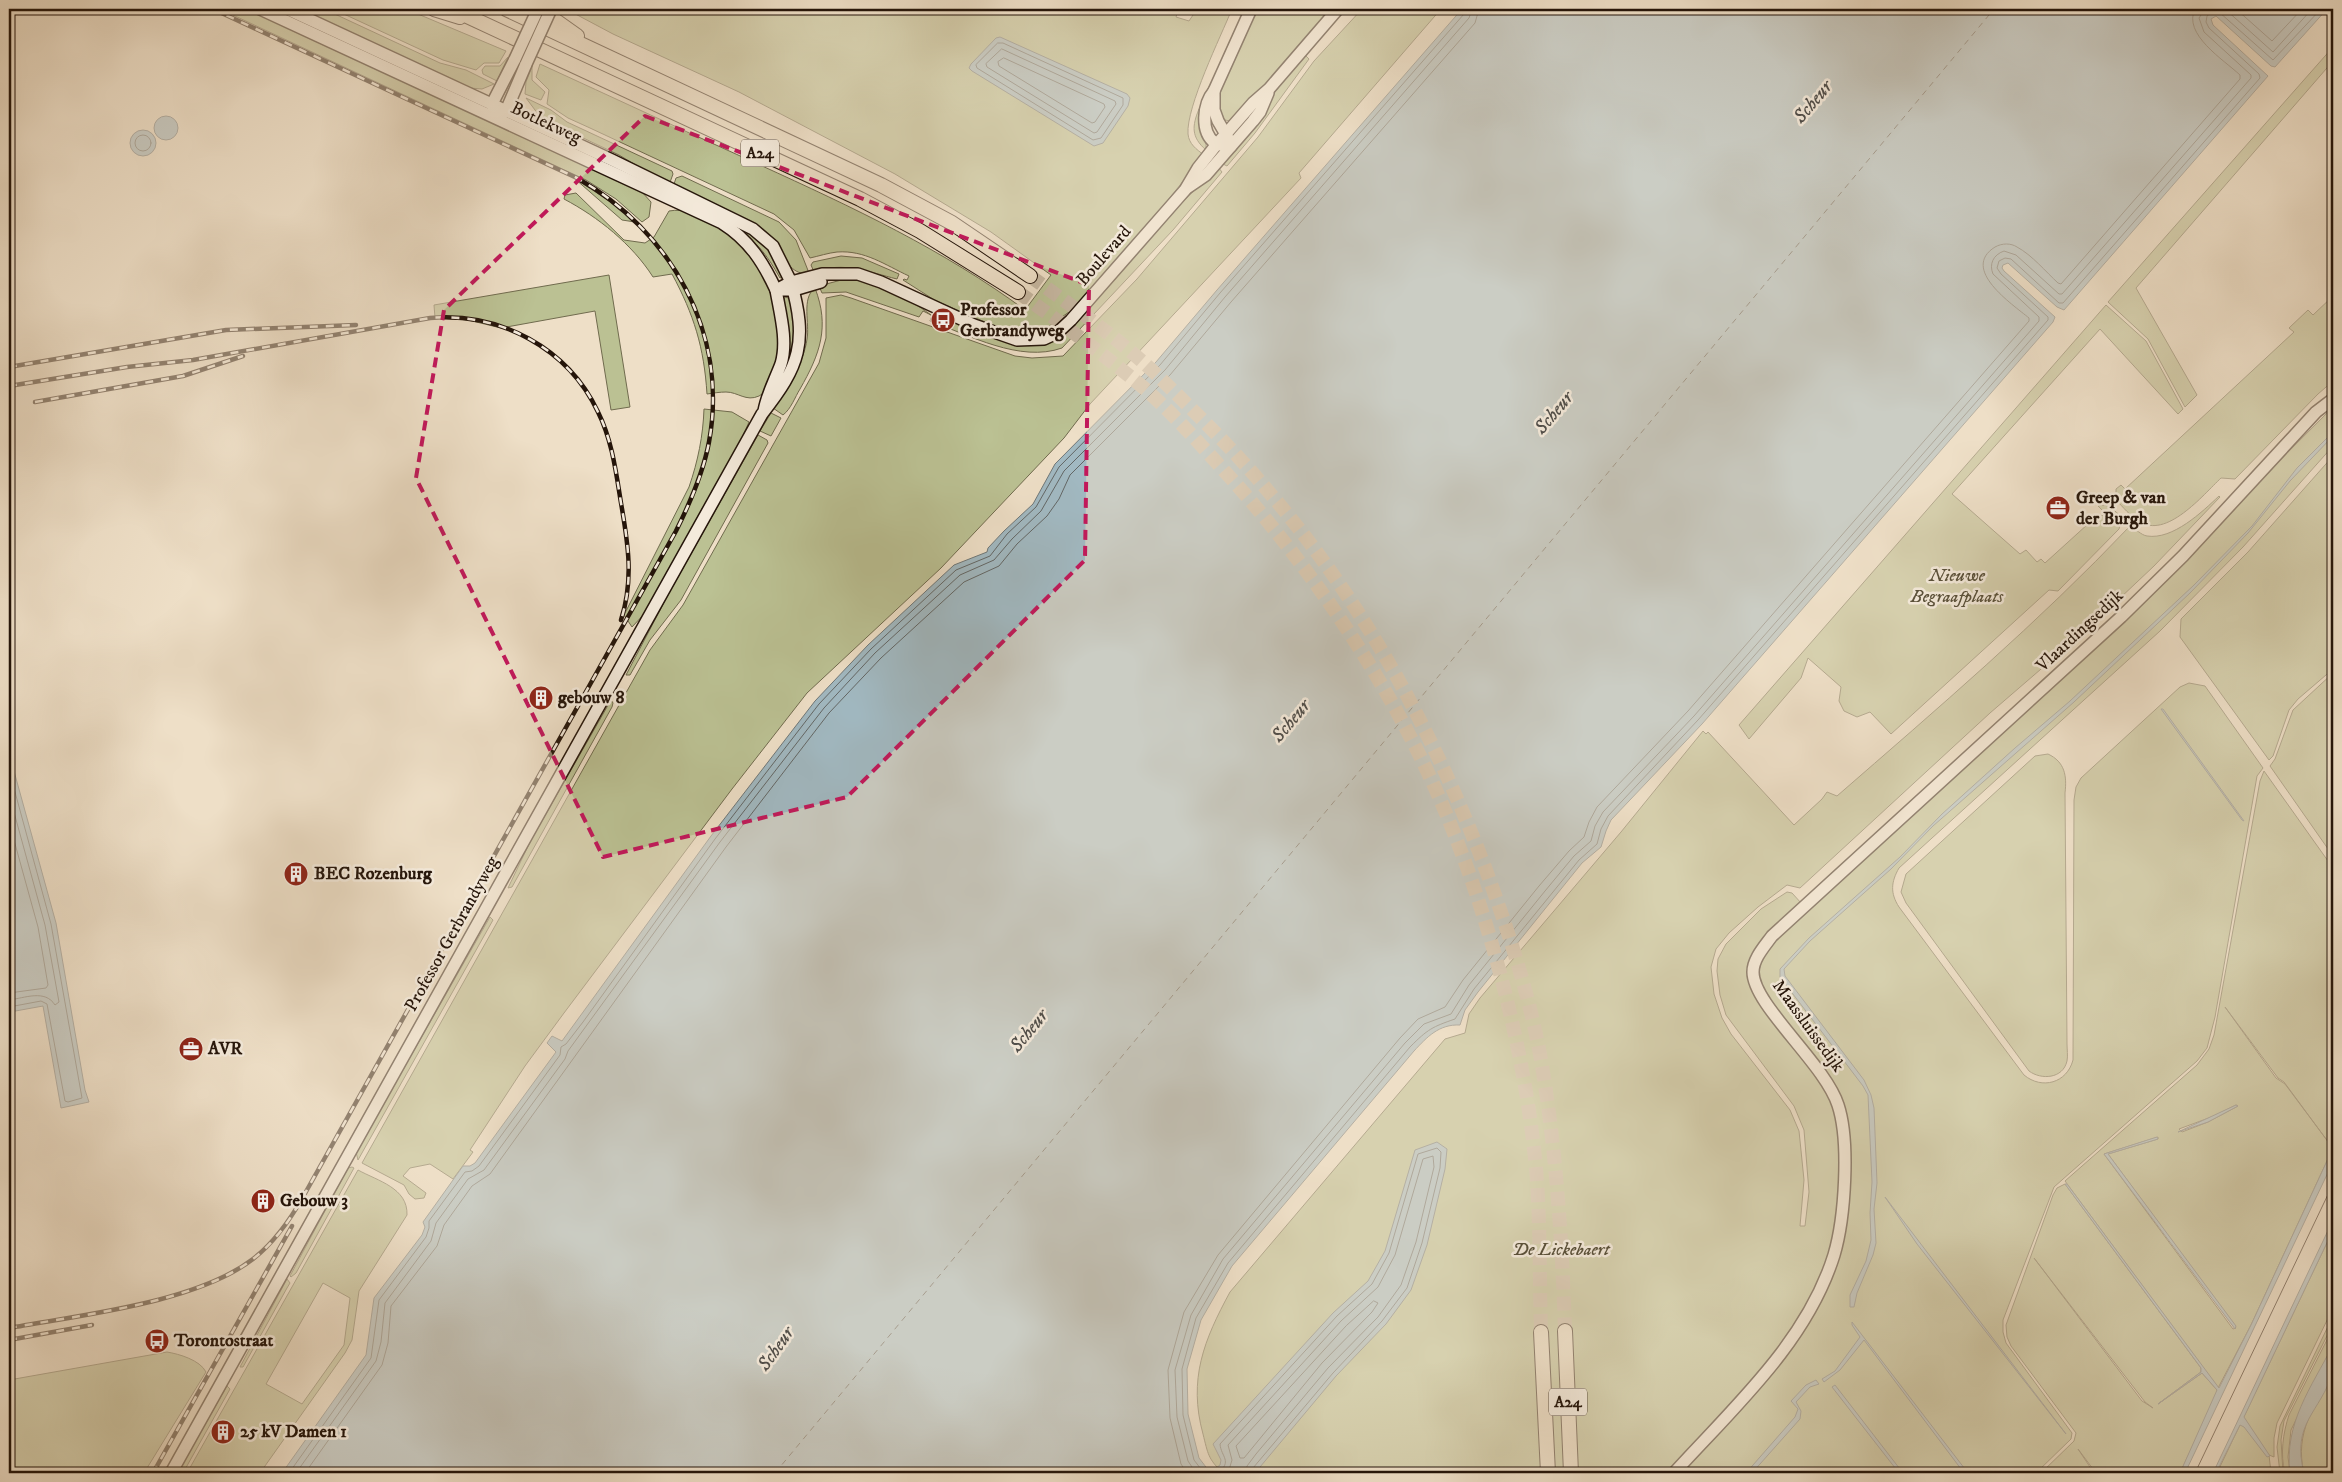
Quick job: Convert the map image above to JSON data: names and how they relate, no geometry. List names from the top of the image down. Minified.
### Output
{"streets":{"highway":["A24"],"street":["Botlekweg","Boulevard","Vlaardingsedijk","Professor Gerbrandyweg","Maassluissedijk"]},"crossings":[["Botlekweg","Boulevard"],["Botlekweg","Professor Gerbrandyweg"],["Boulevard","Professor Gerbrandyweg"],["Vlaardingsedijk","Maassluissedijk"]],"water":["Scheur"],"parks":["Nieuwe Begraafplaats","De Lickebaert"],"places":{"bus stop":["Professor Gerbrandyweg","Torontostraat"],"office":["Greep & van der Burgh","AVR"],"building":["gebouw 8","BEC Rozenburg","Gebouw 3","25 kV Damen 1"]}}
